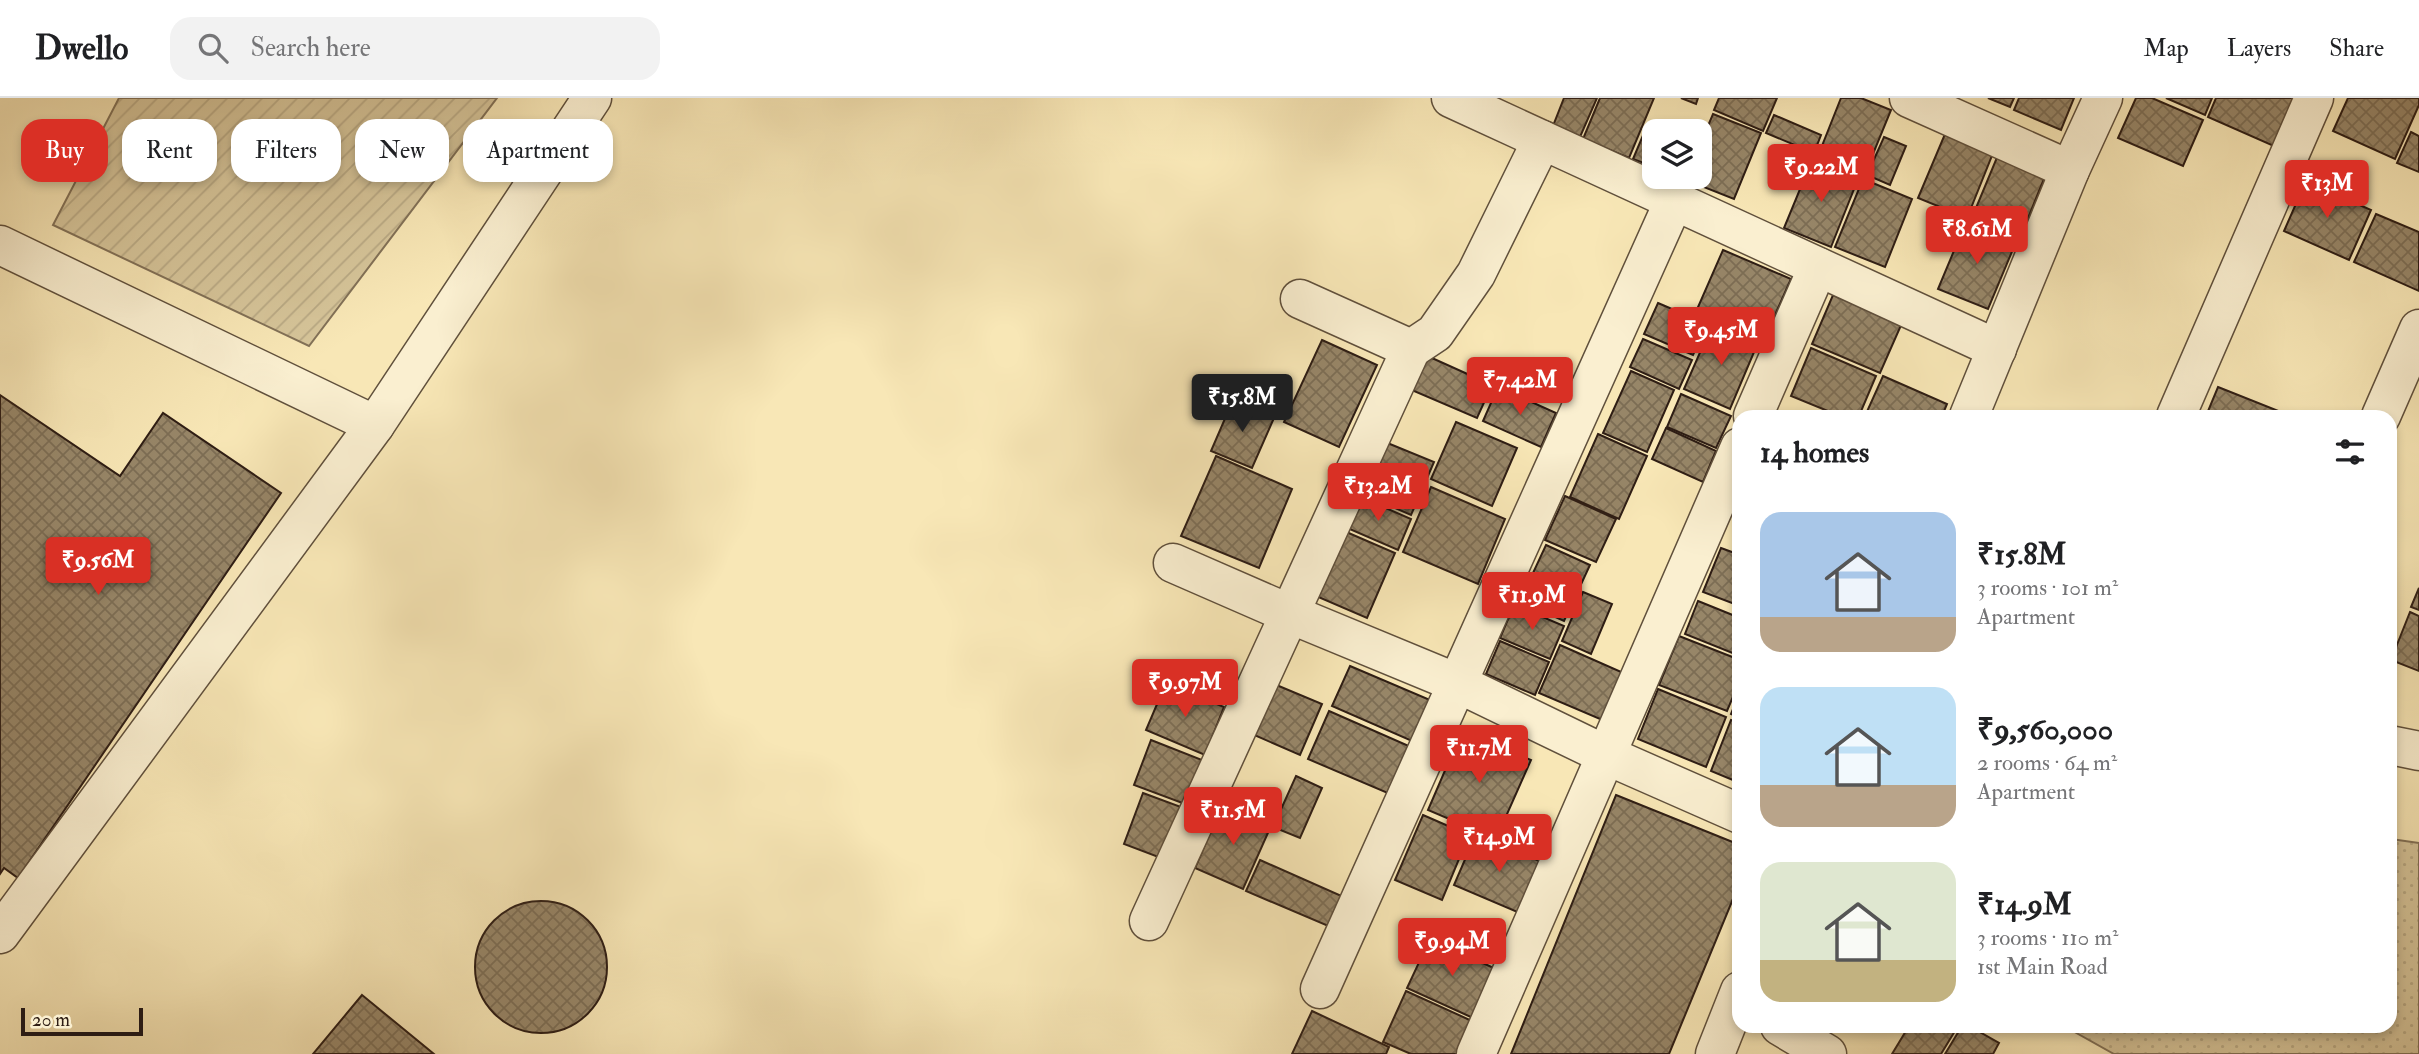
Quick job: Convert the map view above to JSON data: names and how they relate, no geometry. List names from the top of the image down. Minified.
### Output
{"scale_bar":"20 m","page":{"header":"Dwello","search":"Search here","nav":["Map","Layers","Share"],"chip":["Buy","Rent","Filters","New","Apartment"],"price":["₹9.22M","₹13M","₹8.61M","₹9.45M","₹7.42M","₹15.8M","₹13.2M","₹9.56M","₹11.9M","₹9.97M","₹11.7M","₹11.5M","₹14.9M","₹9.94M"],"heading":"14 homes","list":[{"name":"₹15.8M","note":"3 rooms · 101 m² · Apartment"},{"name":"₹9,560,000","note":"2 rooms · 64 m² · Apartment"},{"name":"₹14.9M","note":"3 rooms · 110 m² · 1st Main Road"}],"scale":"20 m"}}
